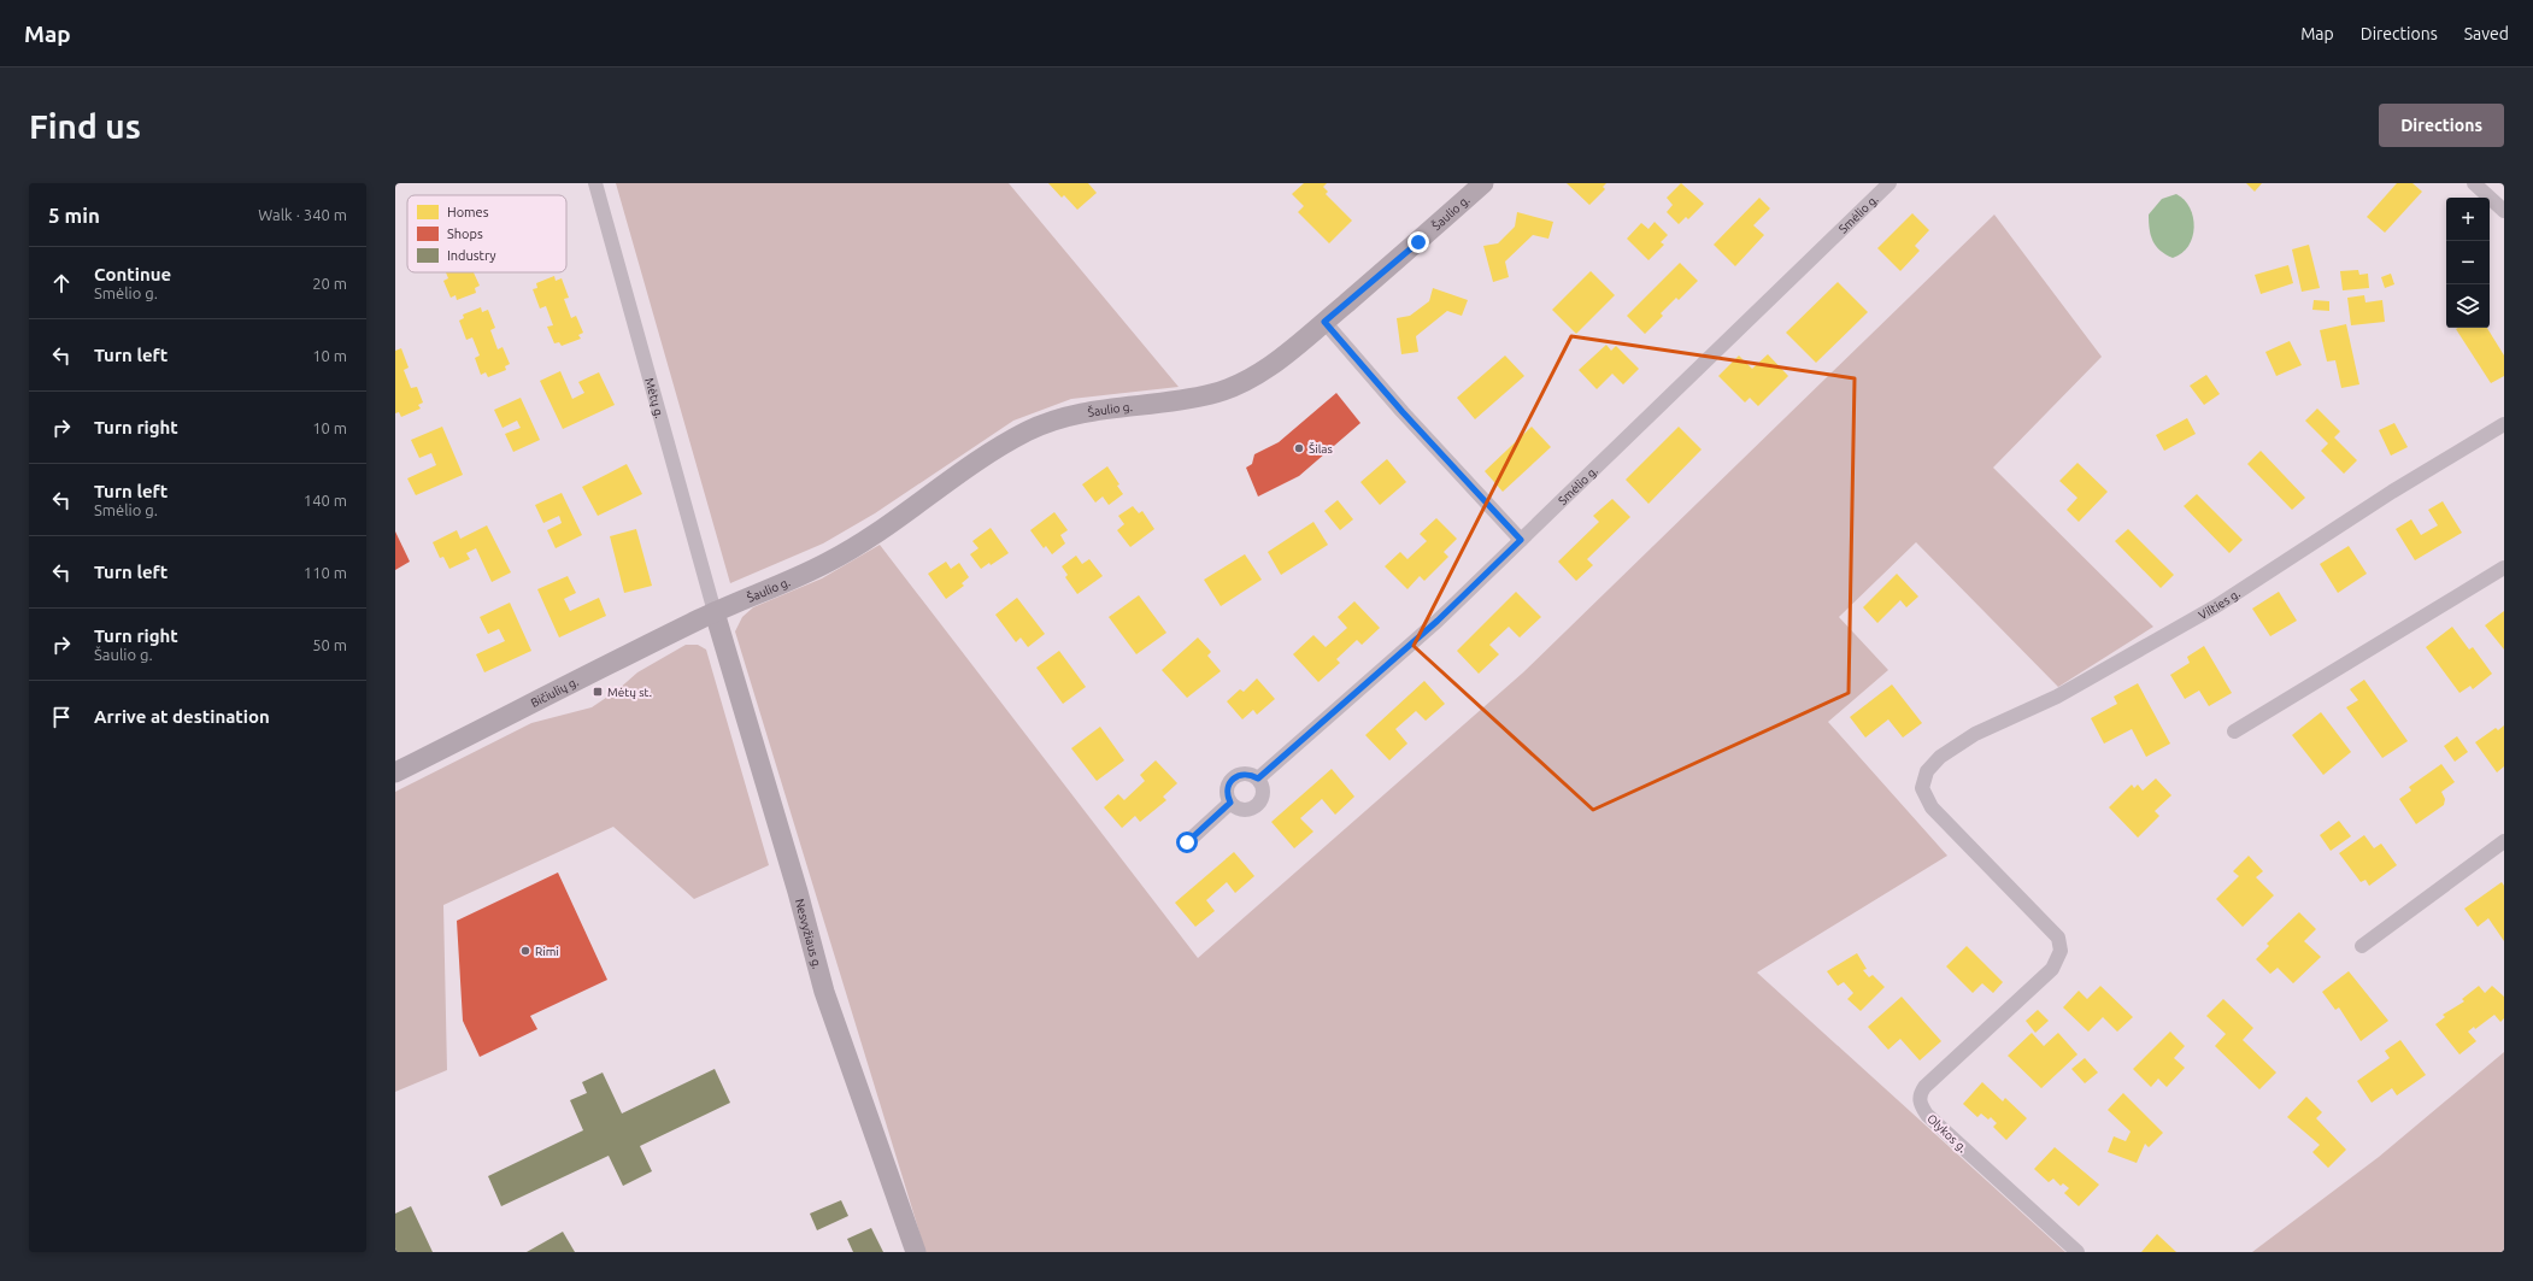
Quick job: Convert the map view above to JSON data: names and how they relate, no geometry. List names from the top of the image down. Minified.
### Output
{"streets":{"street":["Šaulio g.","Smėlio g.","Mėtų g.","Vilties g.","Bičiulių g.","Nesvyžiaus g.","Olykos g."]},"crossings":[["Šaulio g.","Mėtų g."],["Šaulio g.","Bičiulių g."],["Šaulio g.","Nesvyžiaus g."],["Mėtų g.","Bičiulių g."],["Mėtų g.","Nesvyžiaus g."],["Vilties g.","Olykos g."],["Bičiulių g.","Nesvyžiaus g."]],"places":{"other":["Šilas","Rimi"],"transit":["Mėtų st."]},"legend":["Homes","Shops","Industry"],"page":{"header":"Map","nav":["Map","Directions","Saved"],"buttons":"Directions","title":"Find us","heading":["5 min","Walk · 340 m"],"map_buttons":["+","−"],"list":[["Continue","Smėlio g.","20 m"],["Turn left","10 m"],["Turn right","10 m"],["Turn left","Smėlio g.","140 m"],["Turn left","110 m"],["Turn right","Šaulio g.","50 m"],"Arrive at destination"]}}
